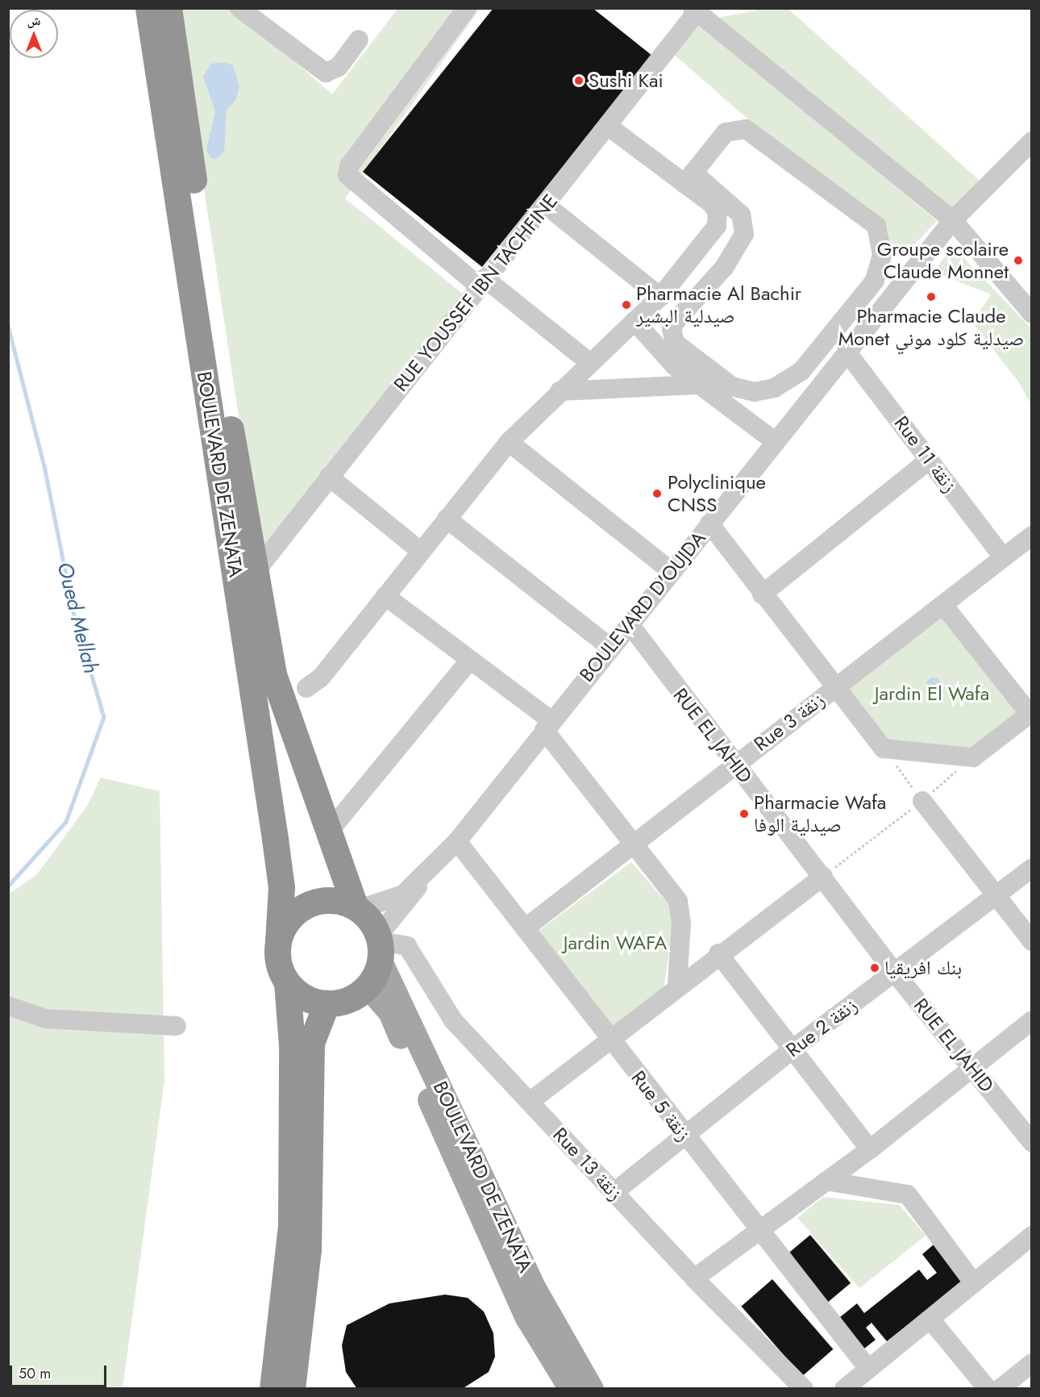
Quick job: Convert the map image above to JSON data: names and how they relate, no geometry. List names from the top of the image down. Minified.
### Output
{"streets":{"highway":["BOULEVARD DE ZENATA"],"street":["RUE YOUSSEF IBN TACHFINE","Rue 11 زنقة","BOULEVARD D'OUJDA","Rue 3 زنقة","RUE EL JAHID","Rue 2 زنقة","Rue 5 زنقة","Rue 13 زنقة"]},"crossings":[["RUE YOUSSEF IBN TACHFINE","BOULEVARD DE ZENATA"],["Rue 11 زنقة","BOULEVARD D'OUJDA"],["Rue 11 زنقة","Rue 3 زنقة"],["BOULEVARD DE ZENATA","BOULEVARD D'OUJDA"],["BOULEVARD DE ZENATA","Rue 13 زنقة"],["BOULEVARD D'OUJDA","RUE EL JAHID"],["BOULEVARD D'OUJDA","Rue 5 زنقة"],["BOULEVARD D'OUJDA","Rue 13 زنقة"],["Rue 3 زنقة","RUE EL JAHID"],["Rue 3 زنقة","Rue 5 زنقة"],["RUE EL JAHID","Rue 2 زنقة"],["Rue 2 زنقة","Rue 5 زنقة"],["Rue 2 زنقة","Rue 13 زنقة"]],"water":["Oued Mellah"],"parks":["Jardin El Wafa","Jardin WAFA"],"places":["Sushi Kai","Groupe scolaire Claude Monnet","Pharmacie Claude Monet صيدلية كلود موني","Pharmacie Al Bachir صيدلية البشير","Polyclinique CNSS","Pharmacie Wafa صيدلية الوفا","بنك افريقيا"],"scale_bar":"50 m","north":"top"}
